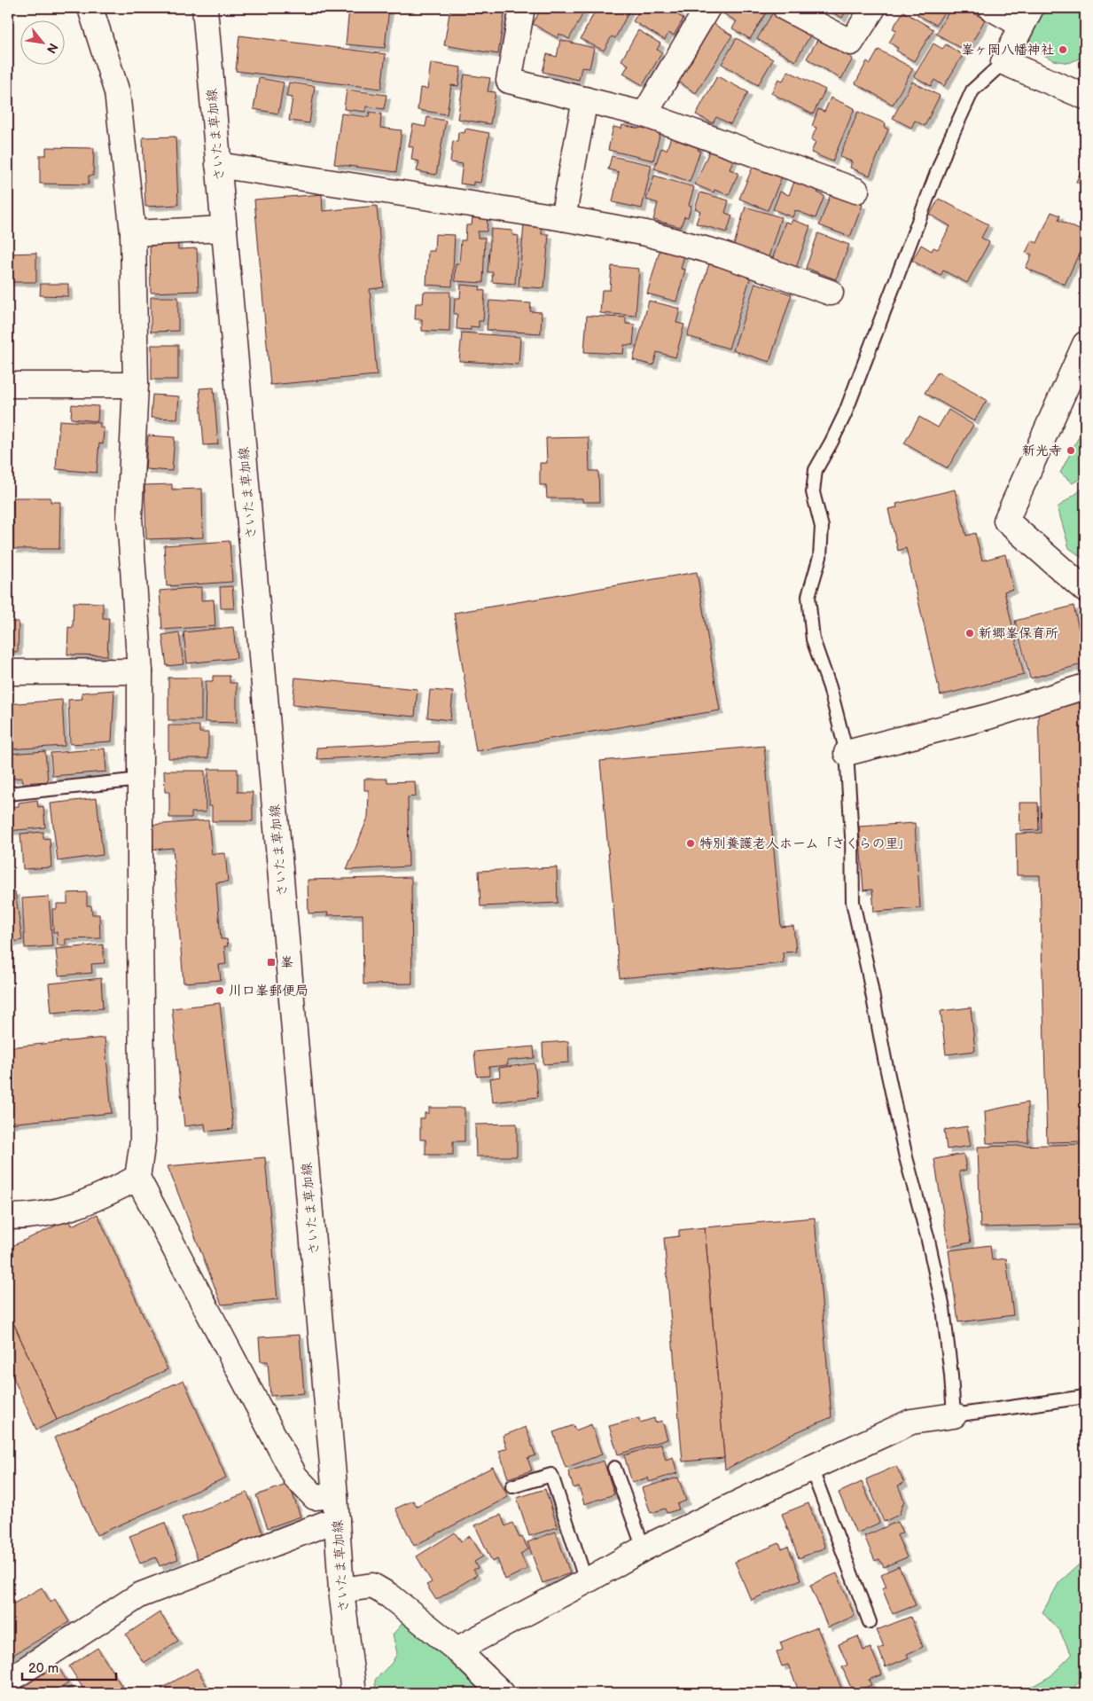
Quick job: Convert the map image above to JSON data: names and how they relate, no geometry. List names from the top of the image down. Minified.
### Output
{"streets":{"street":["さいたま草加線"]},"places":{"other":["峯ヶ岡八幡神社","新光寺","新郷峯保育所","特別養護老人ホーム「さくらの里」","川口峯郵便局"],"transit":["峯"]},"scale_bar":"20 m","north":"bottom right"}
